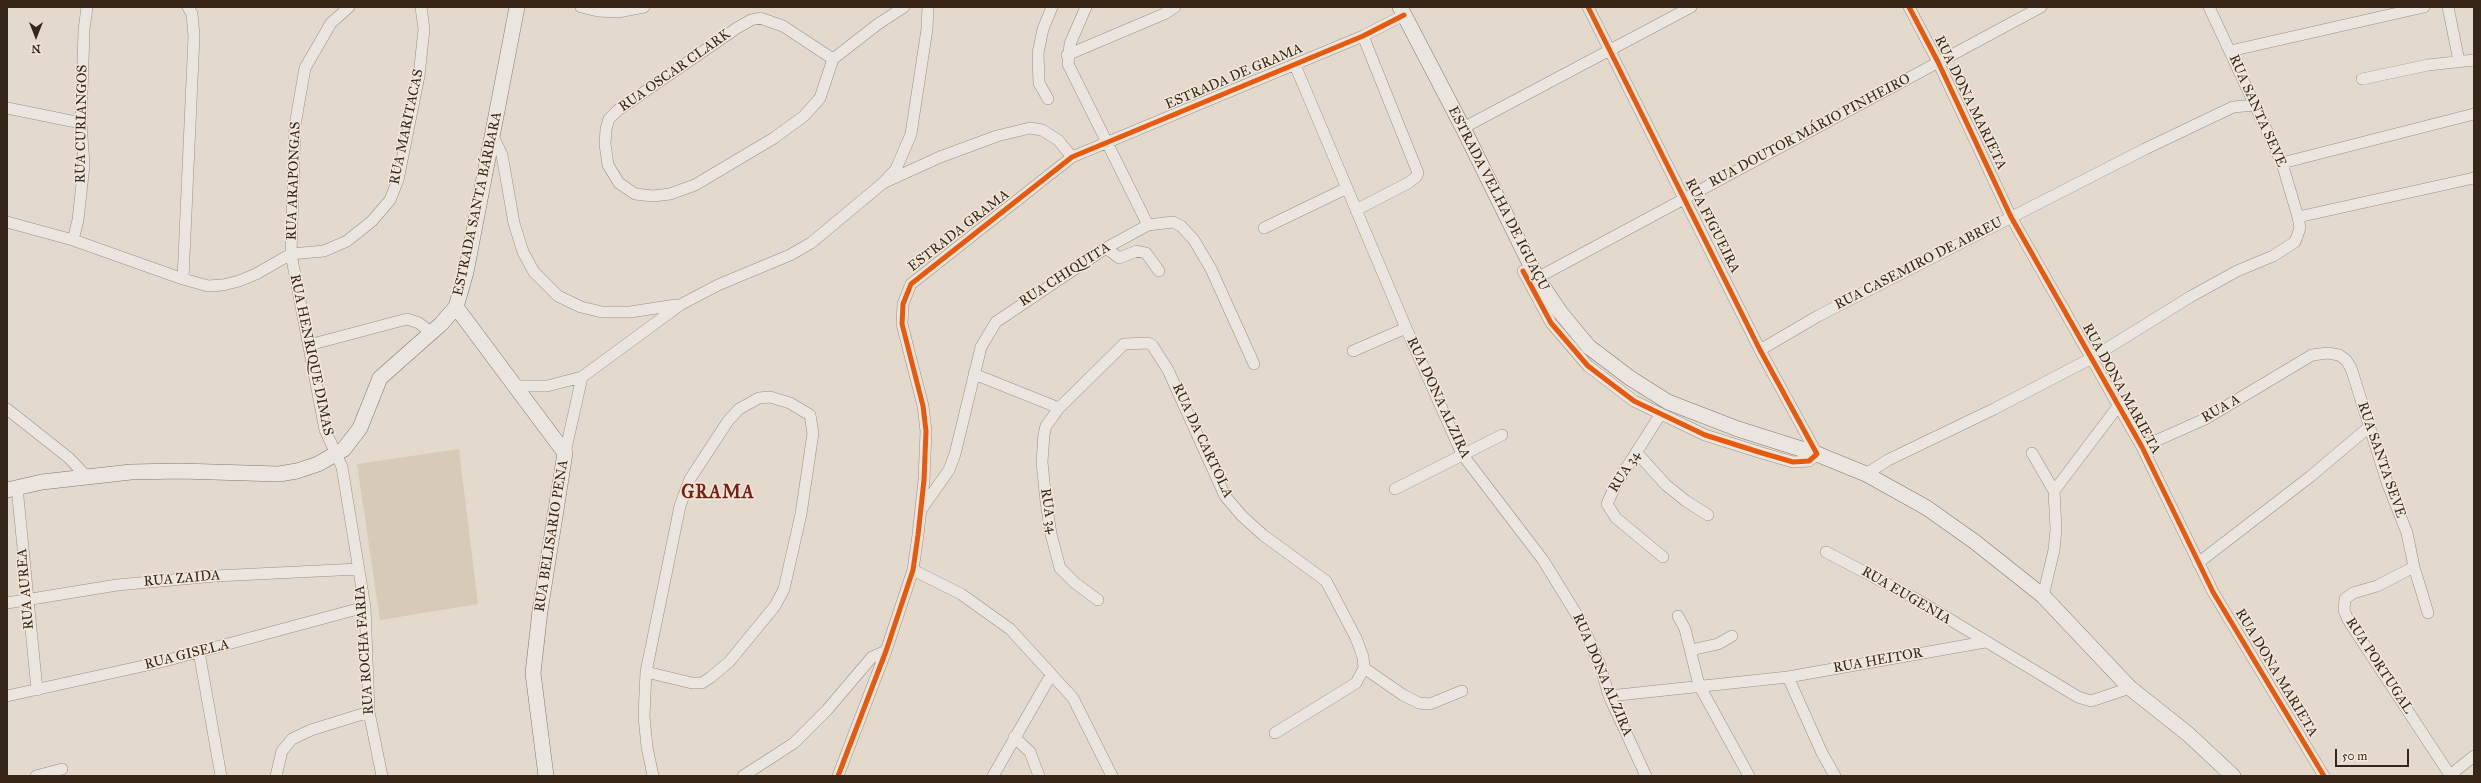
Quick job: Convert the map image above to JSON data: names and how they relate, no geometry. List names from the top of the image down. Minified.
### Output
{"streets":{"street":["RUA OSCAR CLARK","ESTRADA DE GRAMA","RUA DONA MARIETA","RUA SANTA SEVE","RUA CURIANGOS","RUA MARITACAS","RUA DOUTOR MÁRIO PINHEIRO","RUA ARAPONGAS","ESTRADA VELHA DE IGUAÇU","ESTRADA SANTA BÁRBARA","RUA FIGUEIRA","ESTRADA GRAMA","RUA CASEMIRO DE ABREU","RUA CHIQUITA","RUA HENRIQUE DIMAS","RUA DONA ALZIRA","RUA A","RUA DA CARTOLA","RUA 34","RUA BELISARIO PENA","RUA ZAIDA","RUA AUREA","RUA EUGENIA","RUA ROCHA FARIA","RUA GISELA","RUA HEITOR","RUA PORTUGAL"]},"crossings":[["ESTRADA DE GRAMA","ESTRADA VELHA DE IGUAÇU"],["ESTRADA DE GRAMA","ESTRADA GRAMA"],["ESTRADA DE GRAMA","RUA DONA ALZIRA"],["RUA DONA MARIETA","RUA SANTA SEVE"],["RUA DONA MARIETA","RUA DOUTOR MÁRIO PINHEIRO"],["RUA DONA MARIETA","RUA CASEMIRO DE ABREU"],["RUA DONA MARIETA","RUA A"],["RUA SANTA SEVE","ESTRADA VELHA DE IGUAÇU"],["RUA SANTA SEVE","RUA CASEMIRO DE ABREU"],["RUA SANTA SEVE","RUA A"],["RUA SANTA SEVE","RUA PORTUGAL"],["RUA CURIANGOS","RUA ARAPONGAS"],["RUA MARITACAS","RUA ARAPONGAS"],["RUA MARITACAS","RUA HENRIQUE DIMAS"],["RUA DOUTOR MÁRIO PINHEIRO","ESTRADA VELHA DE IGUAÇU"],["RUA DOUTOR MÁRIO PINHEIRO","RUA FIGUEIRA"],["RUA ARAPONGAS","RUA HENRIQUE DIMAS"],["ESTRADA VELHA DE IGUAÇU","RUA FIGUEIRA"],["ESTRADA SANTA BÁRBARA","RUA HENRIQUE DIMAS"],["ESTRADA SANTA BÁRBARA","RUA BELISARIO PENA"],["ESTRADA SANTA BÁRBARA","RUA AUREA"],["ESTRADA SANTA BÁRBARA","RUA ROCHA FARIA"],["RUA FIGUEIRA","RUA CASEMIRO DE ABREU"],["ESTRADA GRAMA","RUA CHIQUITA"],["RUA HENRIQUE DIMAS","RUA ROCHA FARIA"],["RUA DONA ALZIRA","RUA HEITOR"],["RUA DA CARTOLA","RUA 34"],["RUA ZAIDA","RUA AUREA"],["RUA ZAIDA","RUA ROCHA FARIA"],["RUA AUREA","RUA GISELA"],["RUA EUGENIA","RUA HEITOR"],["RUA ROCHA FARIA","RUA GISELA"]],"districts":["GRAMA"],"scale_bar":"50 m","north":"bottom"}
